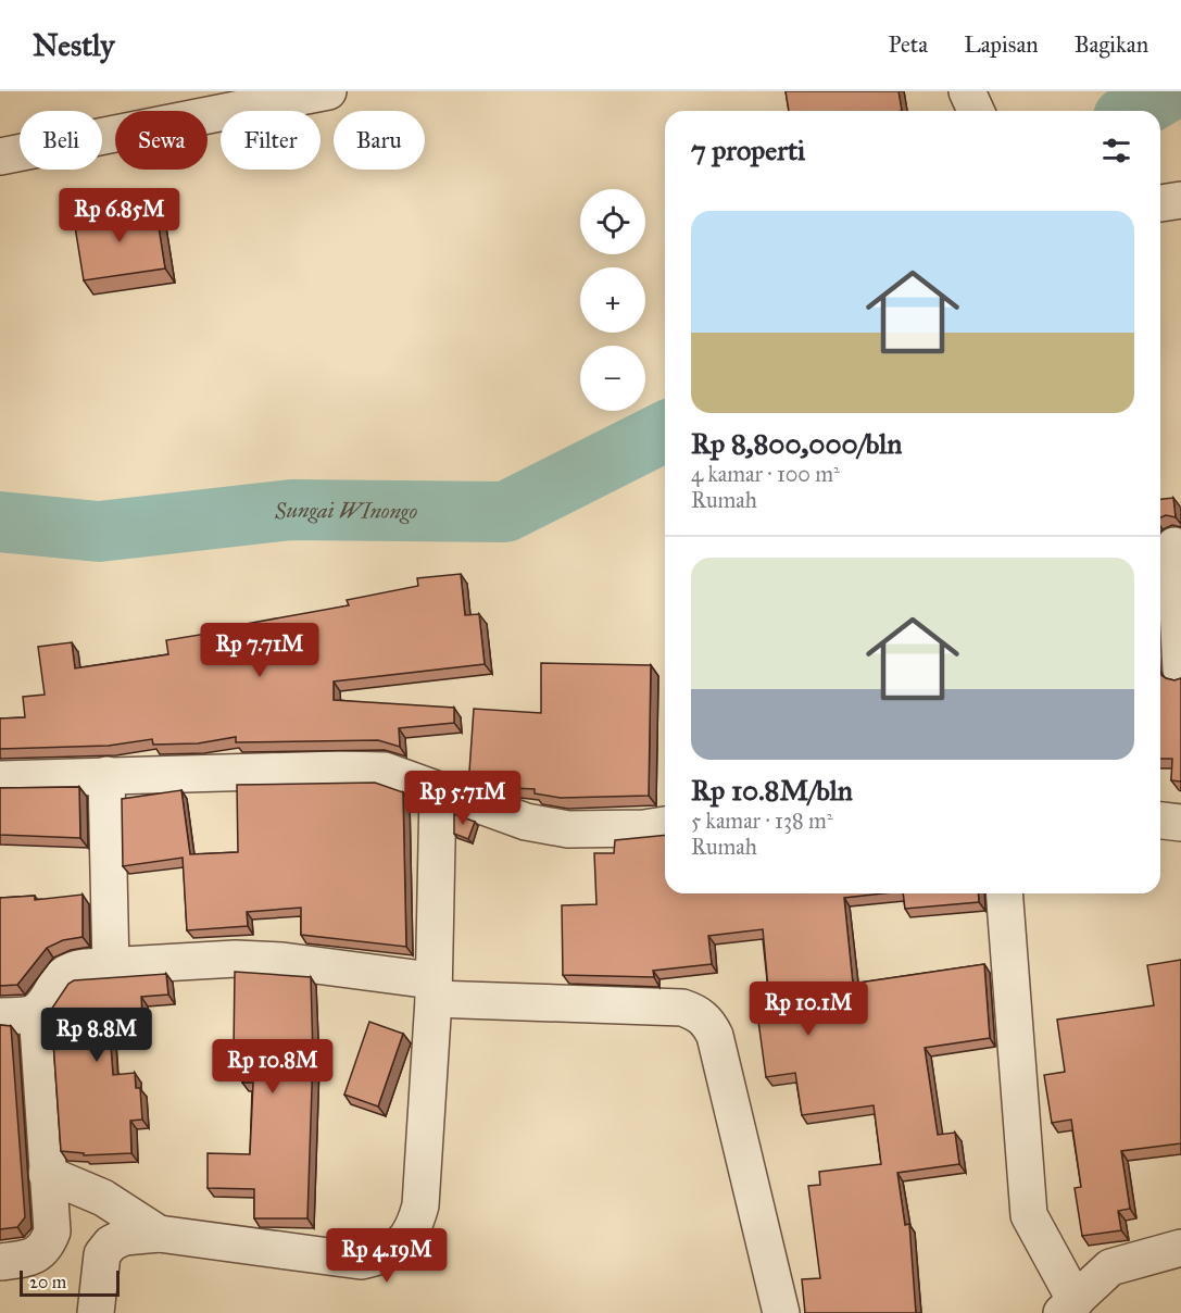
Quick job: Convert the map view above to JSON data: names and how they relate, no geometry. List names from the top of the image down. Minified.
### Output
{"water":["Sungai WInongo"],"scale_bar":"20 m","page":{"header":"Nestly","nav":["Peta","Lapisan","Bagikan"],"chip":["Beli","Sewa","Filter","Baru"],"heading":"7 properti","price":["Rp 6.85M","Rp 7.71M","Rp 5.71M","Rp 10.1M","Rp 8.8M","Rp 10.8M","Rp 4.19M"],"map_buttons":["+","−"],"list":[{"name":"Rp 8,800,000/bln","note":"4 kamar · 100 m² · Rumah"},{"name":"Rp 10.8M/bln","note":"5 kamar · 138 m² · Rumah"}],"scale":"20 m"}}
